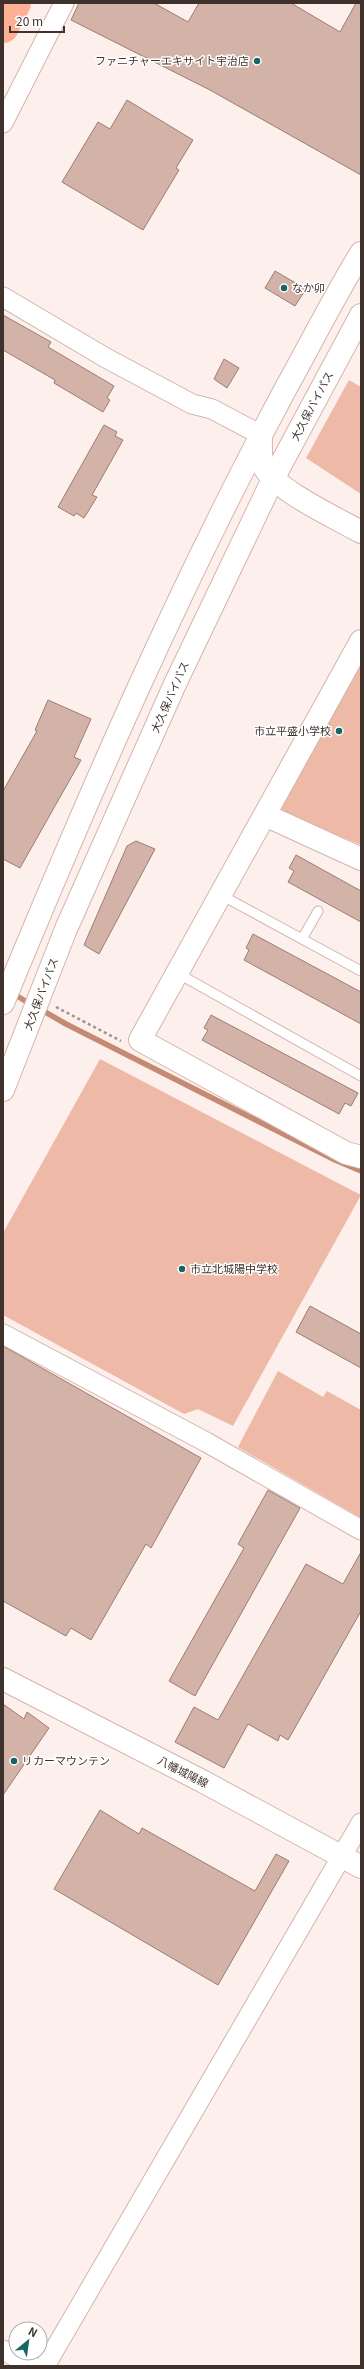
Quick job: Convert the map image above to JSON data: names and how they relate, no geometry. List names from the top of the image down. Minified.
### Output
{"streets":{"main road":["大久保バイパス","八幡城陽線"]},"places":["ファニチャーエキサイト宇治店","なか卯","市立平盛小学校","市立北城陽中学校","リカーマウンテン"],"scale_bar":"20 m","north":"top right"}
